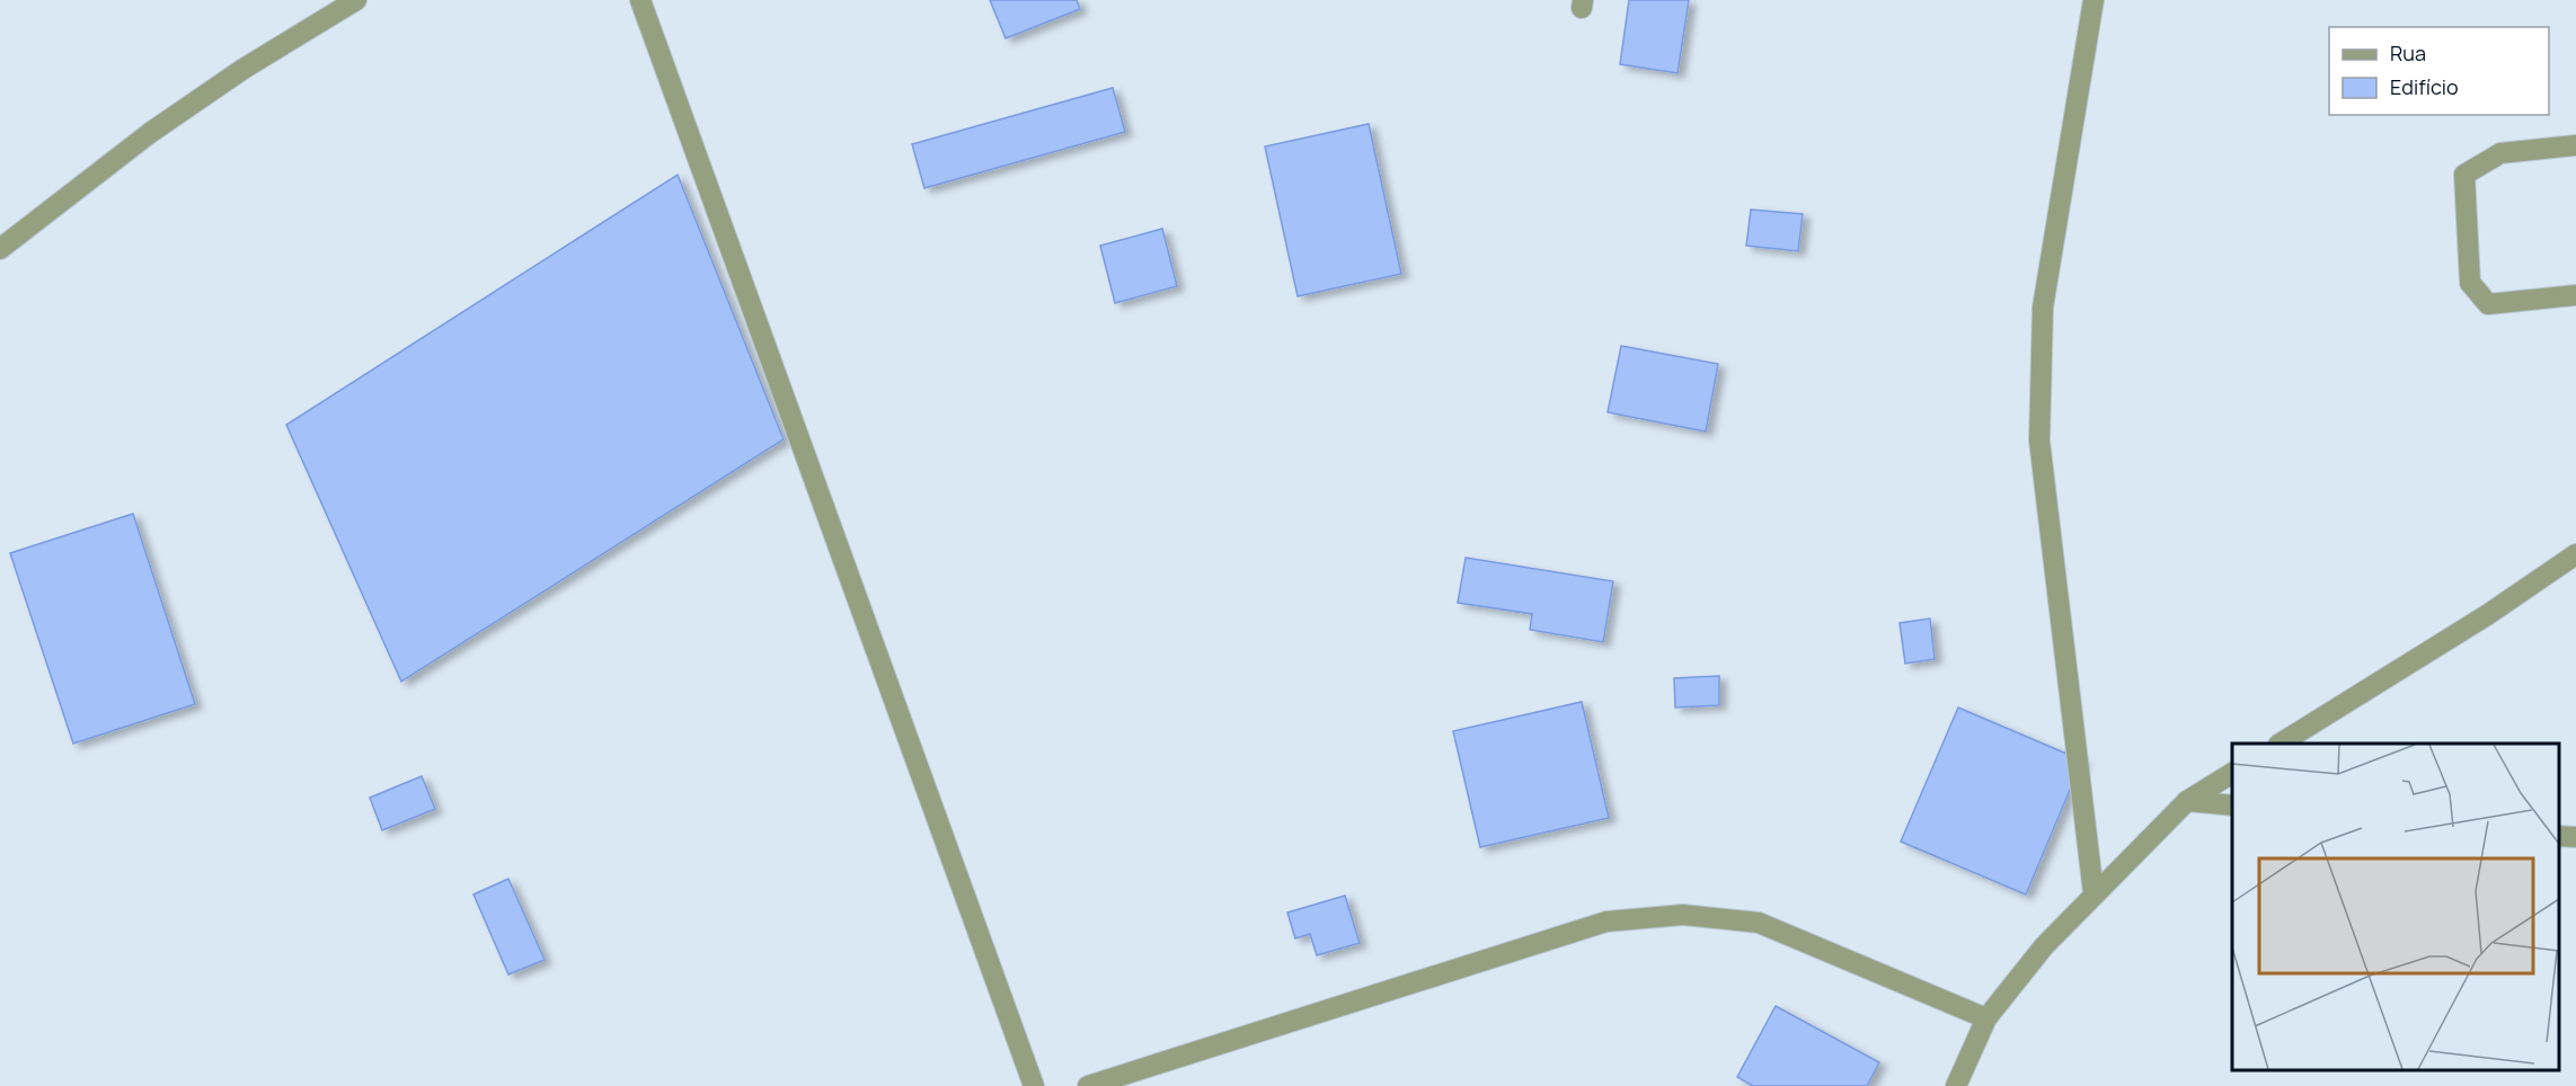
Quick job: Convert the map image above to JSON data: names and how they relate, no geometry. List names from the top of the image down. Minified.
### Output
{"legend":["Rua","Edifício"]}
